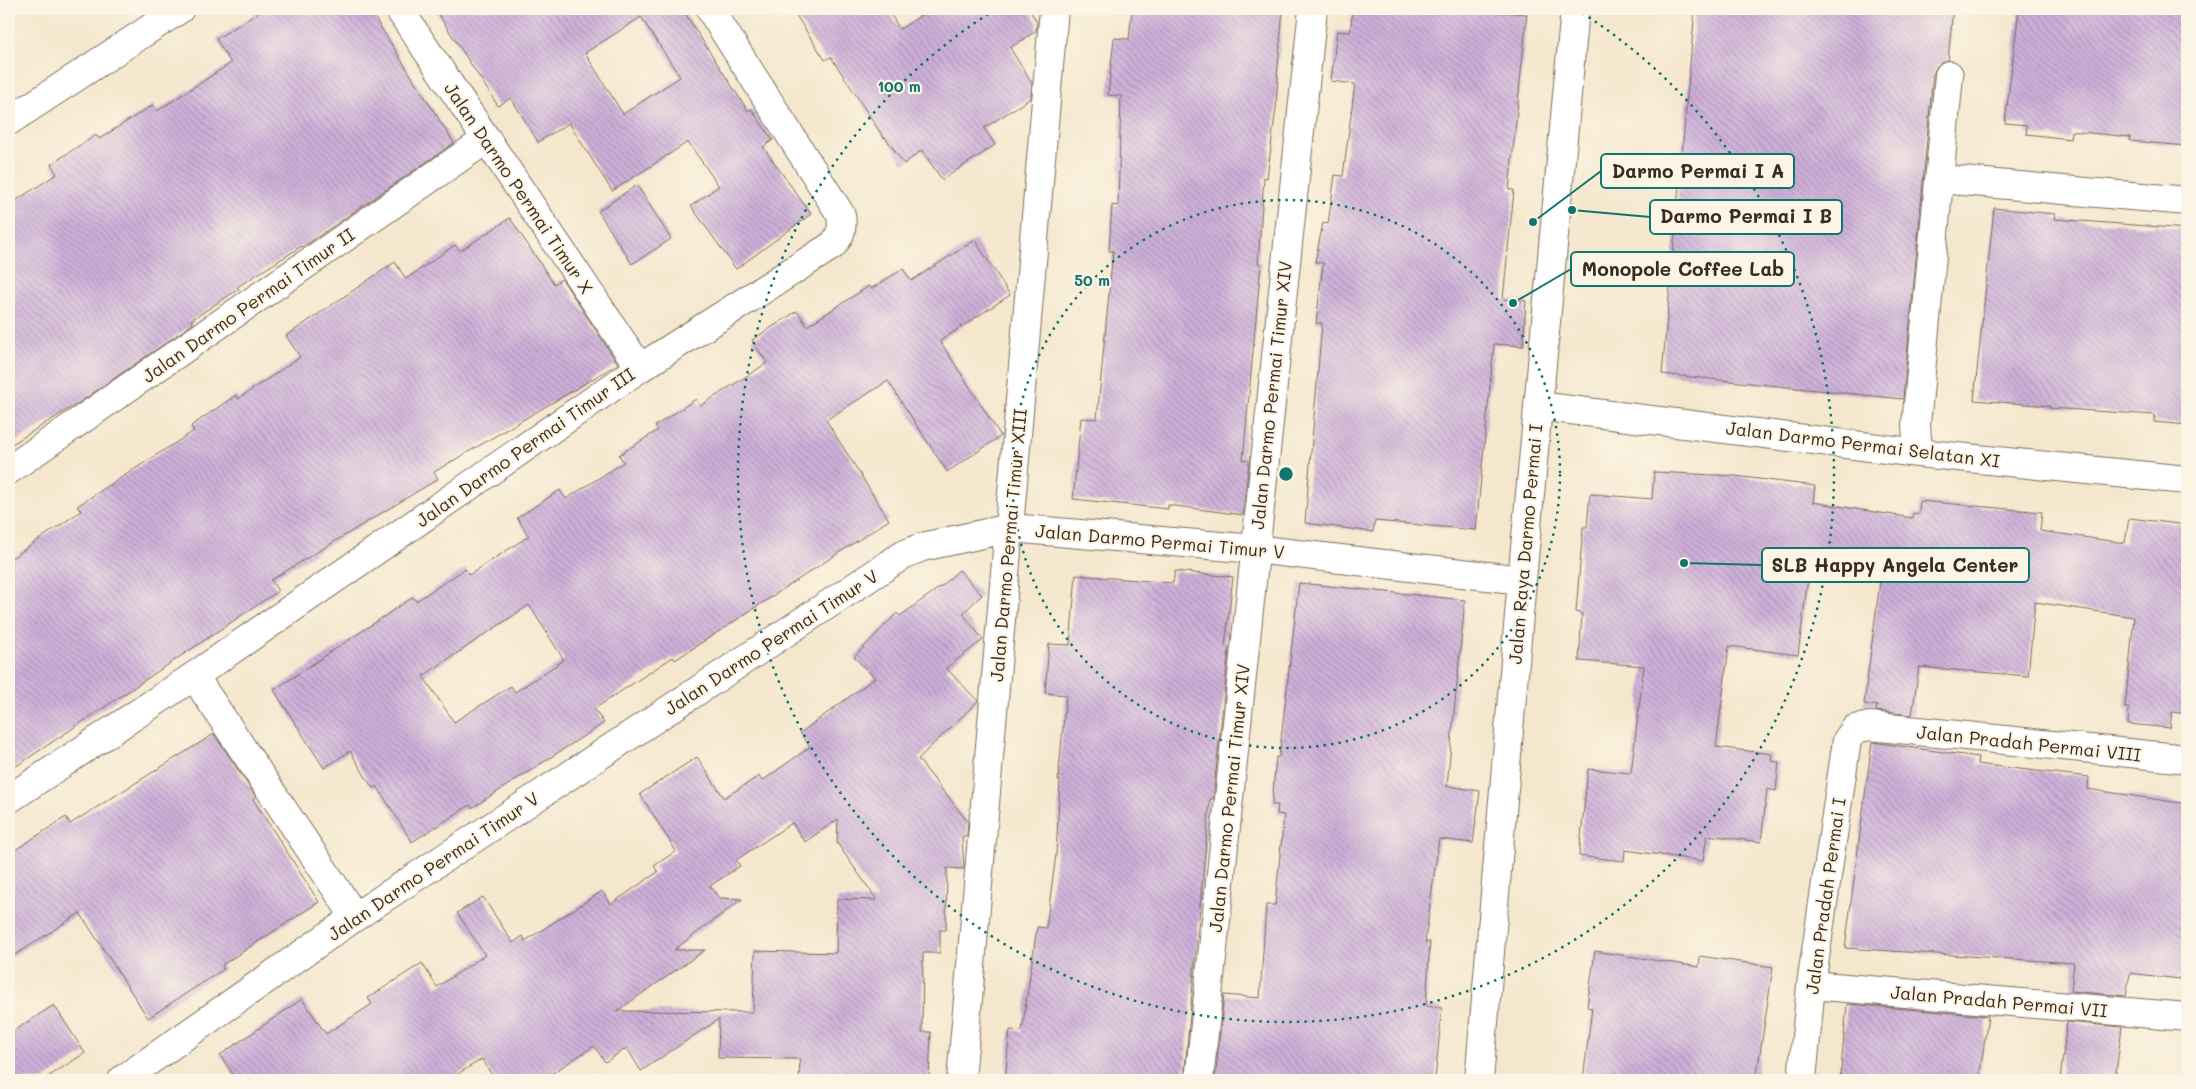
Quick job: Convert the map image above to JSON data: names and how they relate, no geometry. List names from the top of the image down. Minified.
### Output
{"streets":{"street":["Jalan Darmo Permai Timur X","Jalan Darmo Permai Timur II","Jalan Darmo Permai Timur XIV","Jalan Darmo Permai Selatan XI","Jalan Darmo Permai Timur III","Jalan Darmo Permai Timur V","Jalan Raya Darmo Permai I","Jalan Darmo Permai Timur XIII","Jalan Pradah Permai VIII","Jalan Pradah Permai I","Jalan Pradah Permai VII"]},"crossings":[["Jalan Darmo Permai Timur X","Jalan Darmo Permai Timur II"],["Jalan Darmo Permai Timur X","Jalan Darmo Permai Timur III"],["Jalan Darmo Permai Timur XIV","Jalan Darmo Permai Timur V"],["Jalan Darmo Permai Selatan XI","Jalan Raya Darmo Permai I"],["Jalan Darmo Permai Timur V","Jalan Raya Darmo Permai I"],["Jalan Darmo Permai Timur V","Jalan Darmo Permai Timur XIII"],["Jalan Pradah Permai VIII","Jalan Pradah Permai I"],["Jalan Pradah Permai I","Jalan Pradah Permai VII"]],"places":["Darmo Permai I B","Darmo Permai I A","Monopole Coffee Lab","SLB Happy Angela Center"],"rings":["100 m","50 m"]}
